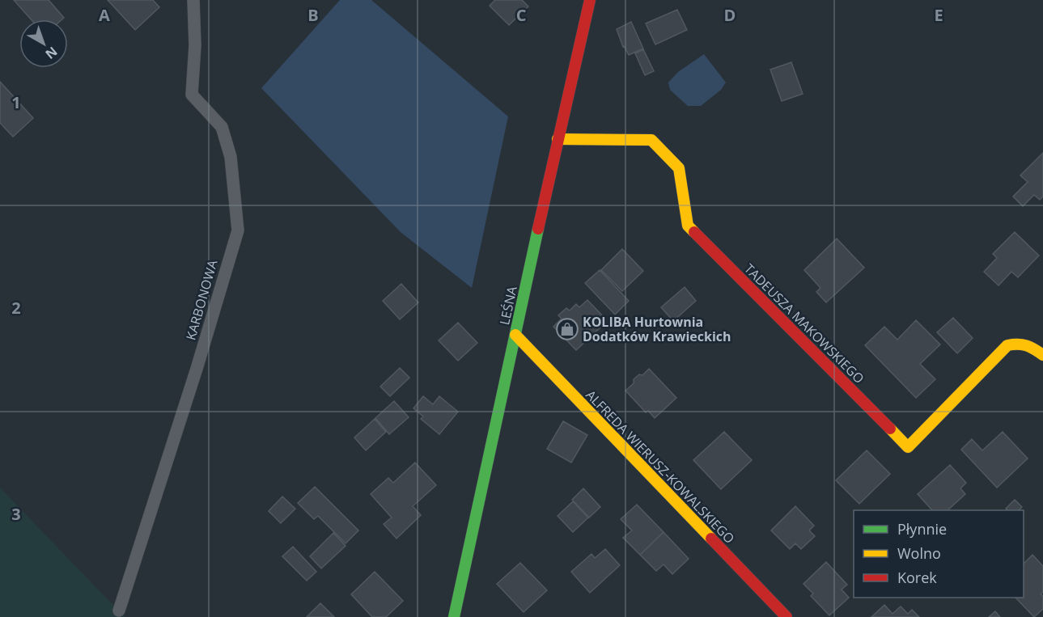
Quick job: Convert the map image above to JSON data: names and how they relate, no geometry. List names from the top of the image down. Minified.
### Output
{"streets":{"street":["LEŚNA","TADEUSZA MAKOWSKIEGO","ALFREDA WIERUSZ-KOWALSKIEGO"],"lane":["KARBONOWA"]},"crossings":[["LEŚNA","TADEUSZA MAKOWSKIEGO"],["LEŚNA","ALFREDA WIERUSZ-KOWALSKIEGO"]],"places":{"shop":["KOLIBA Hurtownia Dodatków Krawieckich"]},"legend":["Płynnie","Wolno","Korek"],"north":"bottom right","grid":{"columns":["A","B","C","D","E"],"rows":["1","2","3"]}}
